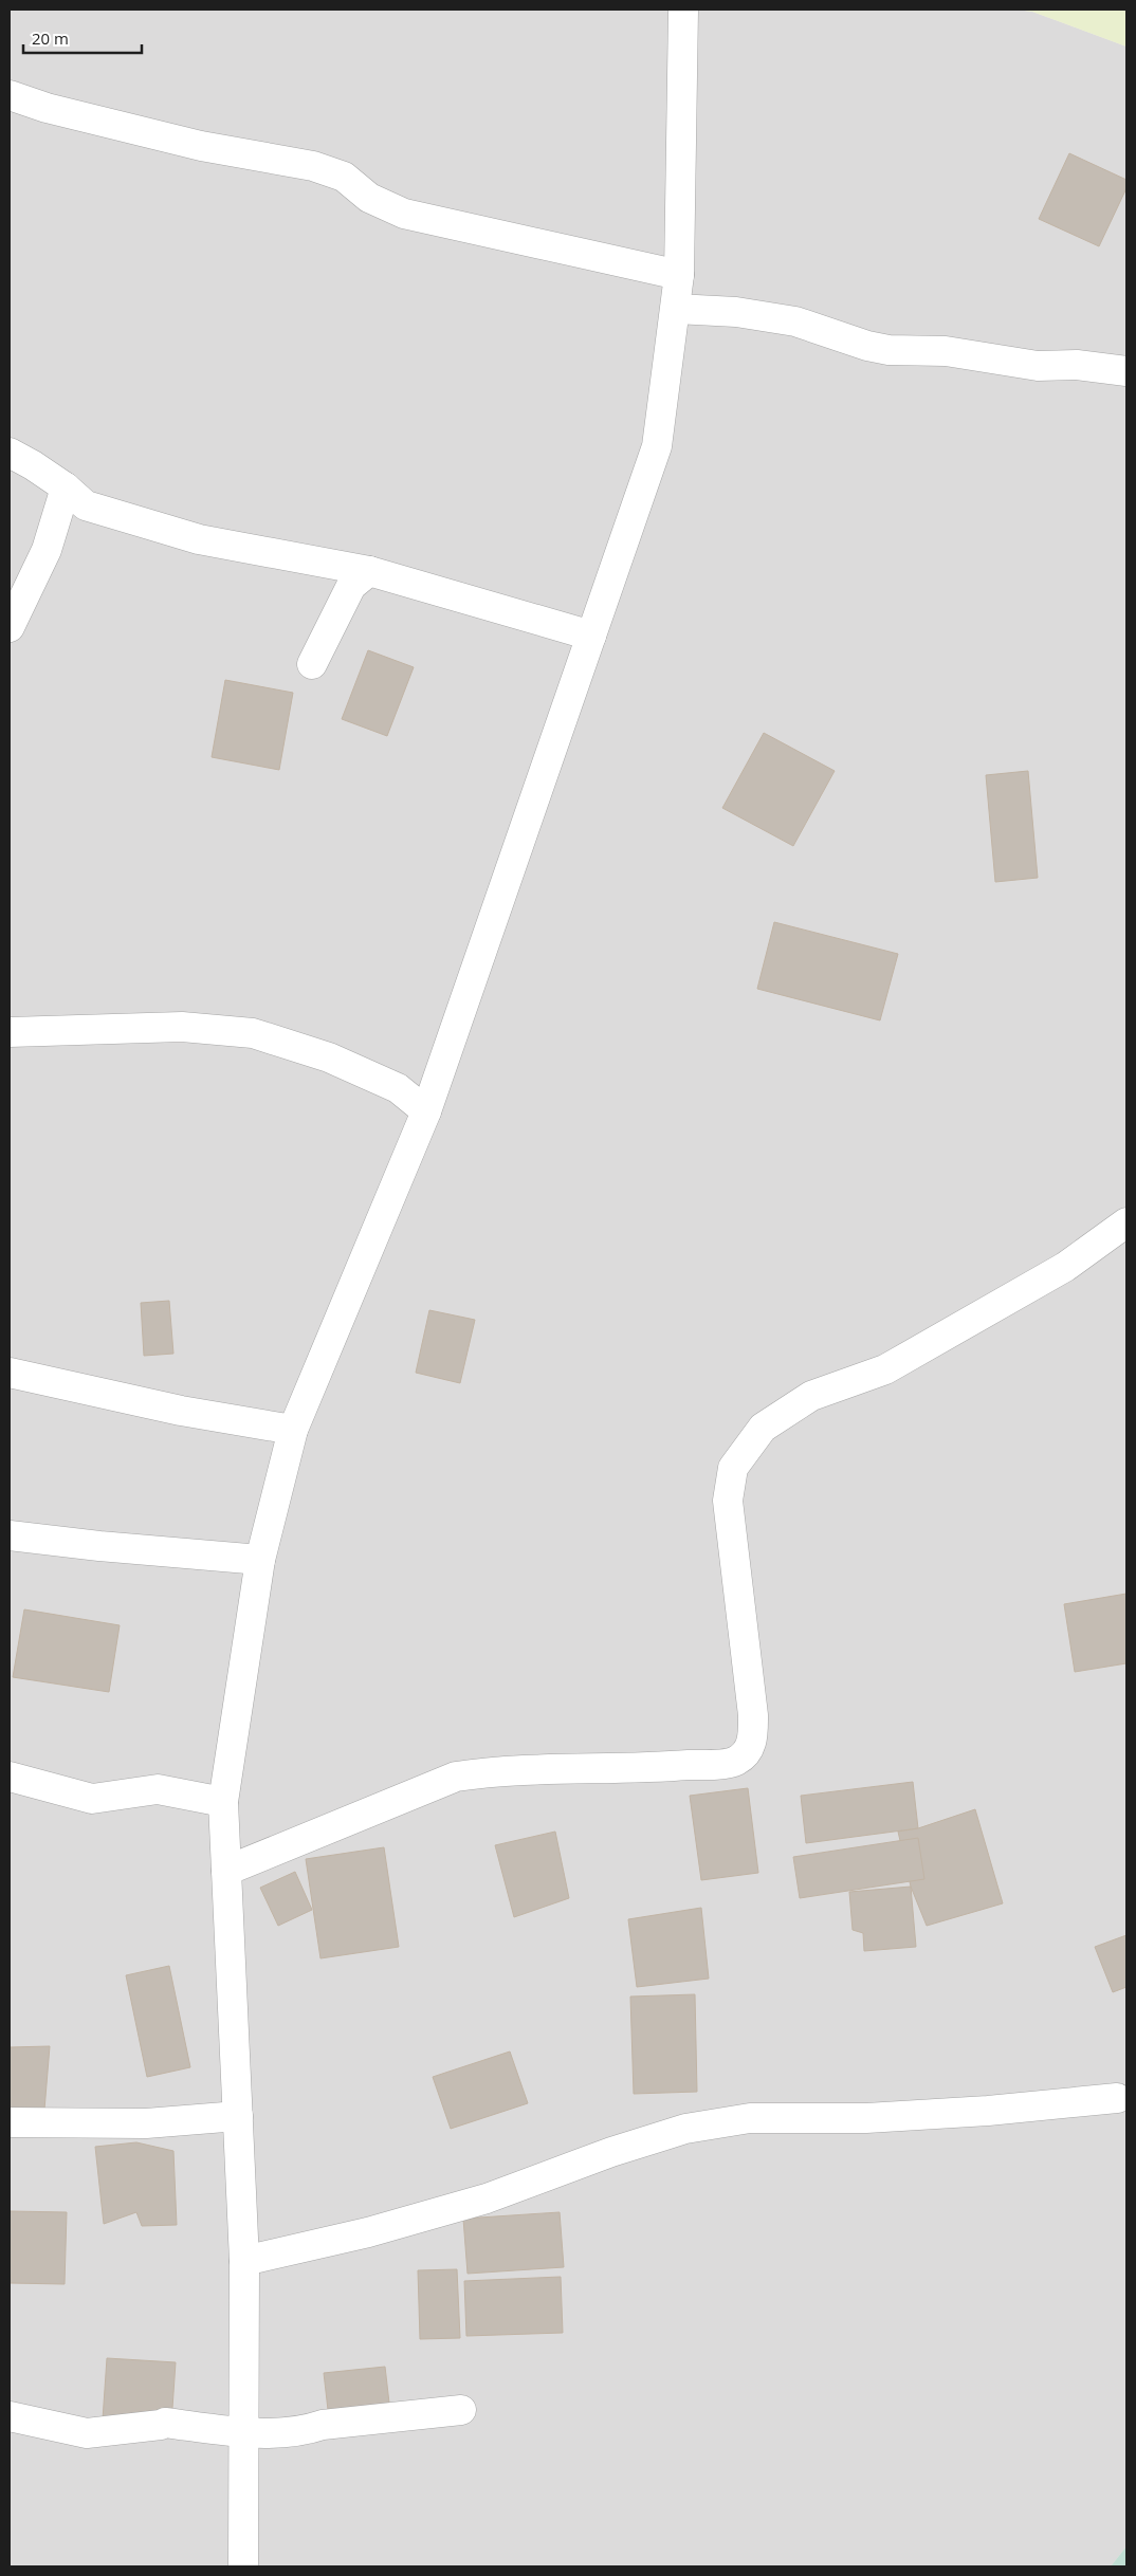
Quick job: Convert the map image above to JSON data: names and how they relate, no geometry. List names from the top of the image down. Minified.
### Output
{"scale_bar":"20 m"}
